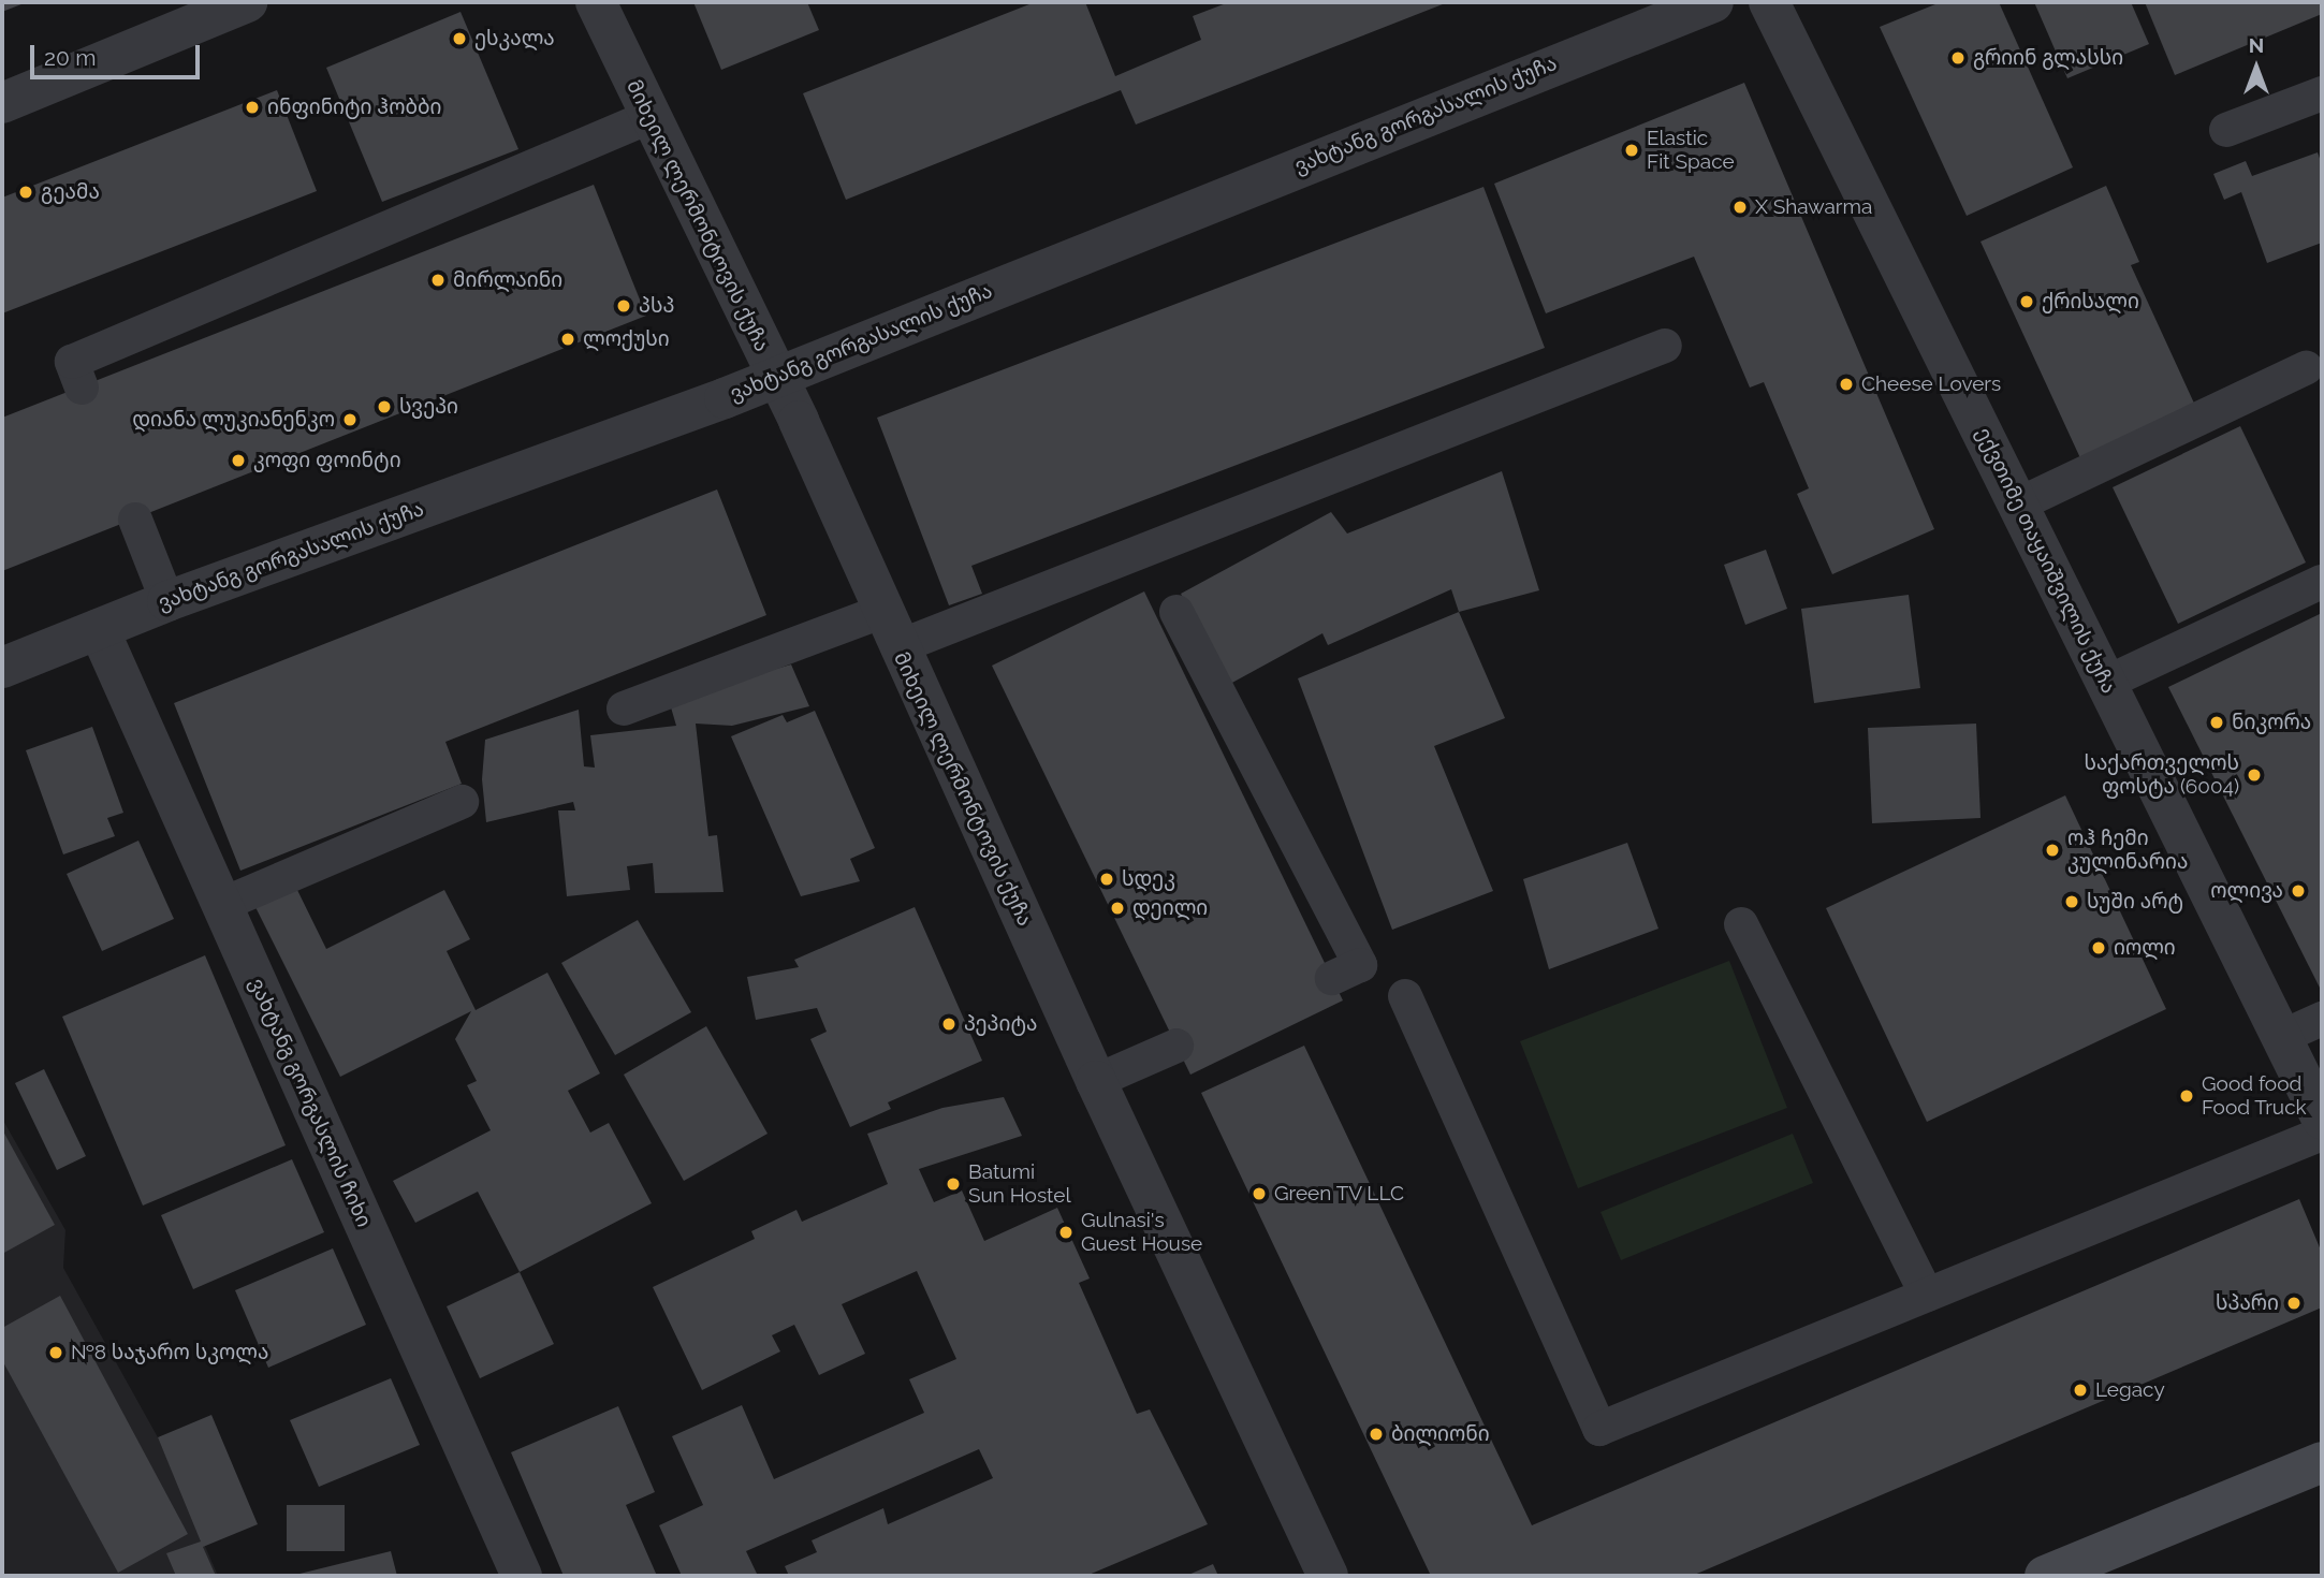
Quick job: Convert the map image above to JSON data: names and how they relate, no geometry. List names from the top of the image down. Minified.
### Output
{"streets":{"street":["ვახტანგ გორგასალის ქუჩა","მიხეილ ლერმონტოვის ქუჩა","ექვთიმე თაყაიშვილის ქუჩა","ვახტანგ გორგასლის ჩიხი"]},"crossings":[["ვახტანგ გორგასალის ქუჩა","მიხეილ ლერმონტოვის ქუჩა"],["ვახტანგ გორგასალის ქუჩა","ვახტანგ გორგასლის ჩიხი"]],"places":["ესკალა","გრიინ გლასსი","ინფინიტი ჰობბი","Elastic Fit Space","გეამა","X Shawarma","მირლაინი","ქრისალი","პსპ","ლოქუსი","Cheese Lovers","სვეპი","დიანა ლუკიანენკო","კოფი ფოინტი","ნიკორა","საქართველოს ფოსტა (6004)","ოჰ ჩემი კულინარია","სდეკ","ოლივა","სუში არტ","დეილი","იოლი","პეპიტა","Good food Food Truck","Batumi Sun Hostel","Green TV LLC","Gulnasi's Guest House","სპარი","№8 საჯარო სკოლა","Legacy","ბილიონი"],"scale_bar":"20 m","north":"top"}
